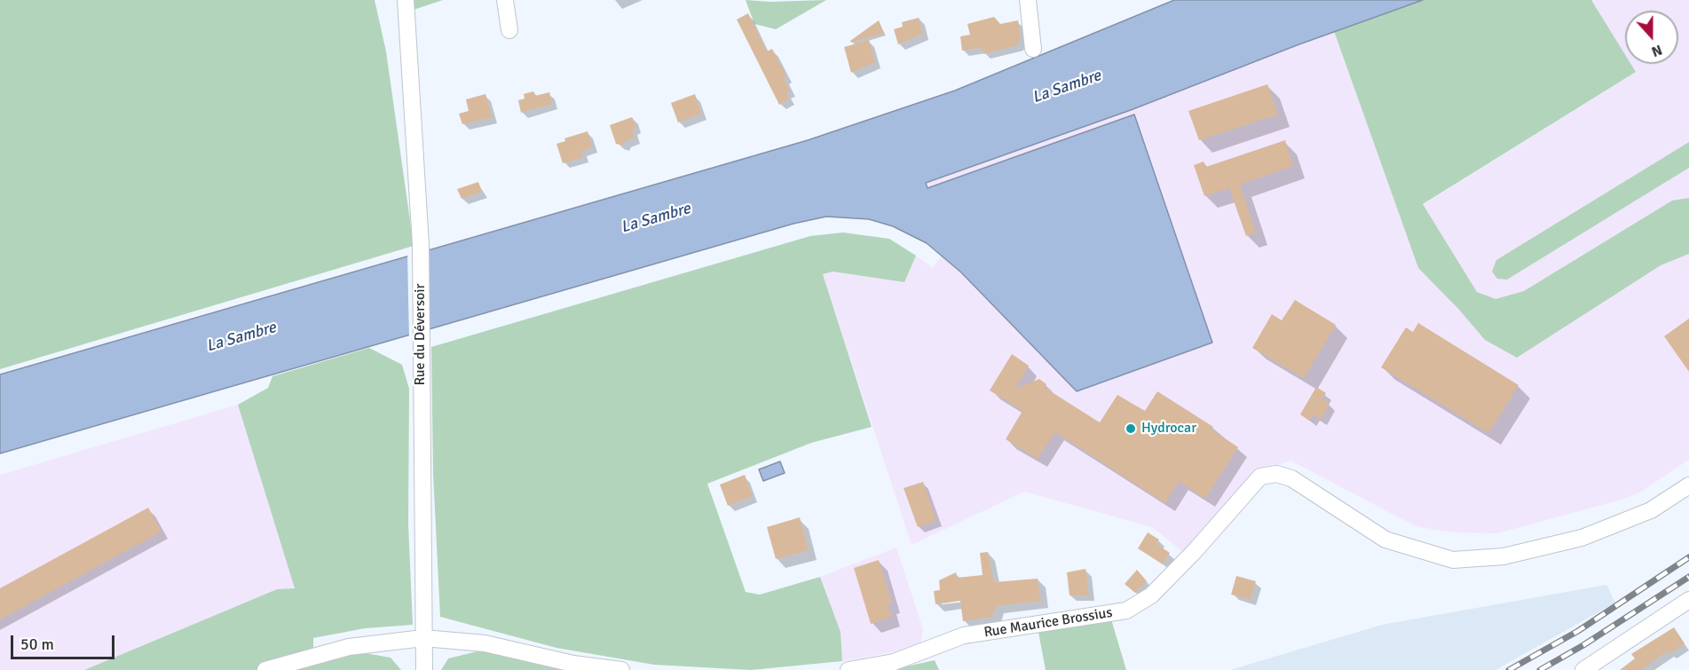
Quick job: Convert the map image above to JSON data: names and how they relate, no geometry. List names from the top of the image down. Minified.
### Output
{"streets":{"street":["Rue du Déversoir","Rue Maurice Brossius"]},"water":["La Sambre"],"places":["Hydrocar"],"scale_bar":"50 m","north":"bottom"}
